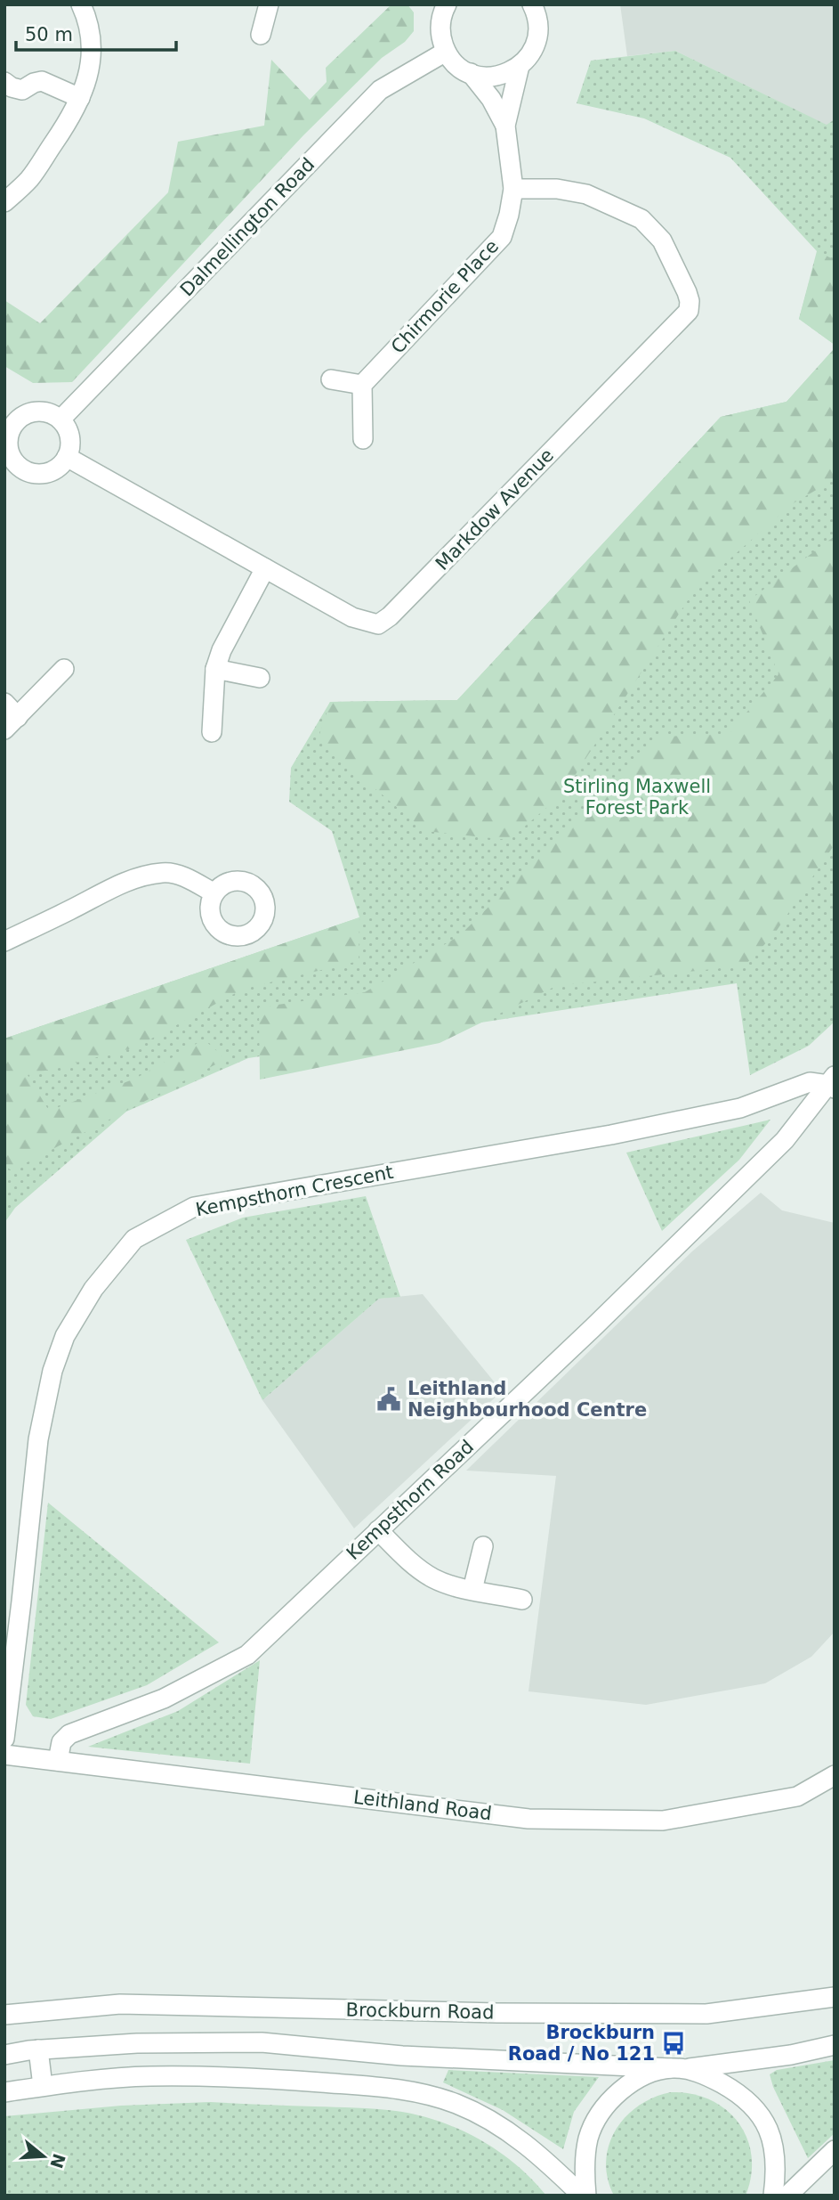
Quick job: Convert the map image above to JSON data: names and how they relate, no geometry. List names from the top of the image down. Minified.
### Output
{"streets":{"street":["Dalmellington Road","Chirmorie Place","Markdow Avenue","Kempsthorn Crescent","Kempsthorn Road","Leithland Road","Brockburn Road"]},"crossings":[["Dalmellington Road","Markdow Avenue"],["Chirmorie Place","Markdow Avenue"],["Kempsthorn Crescent","Kempsthorn Road"],["Kempsthorn Road","Leithland Road"]],"parks":["Stirling Maxwell Forest Park"],"places":{"public building":["Leithland Neighbourhood Centre"],"bus stop":["Brockburn Road / No 121"]},"scale_bar":"50 m","north":"right"}
